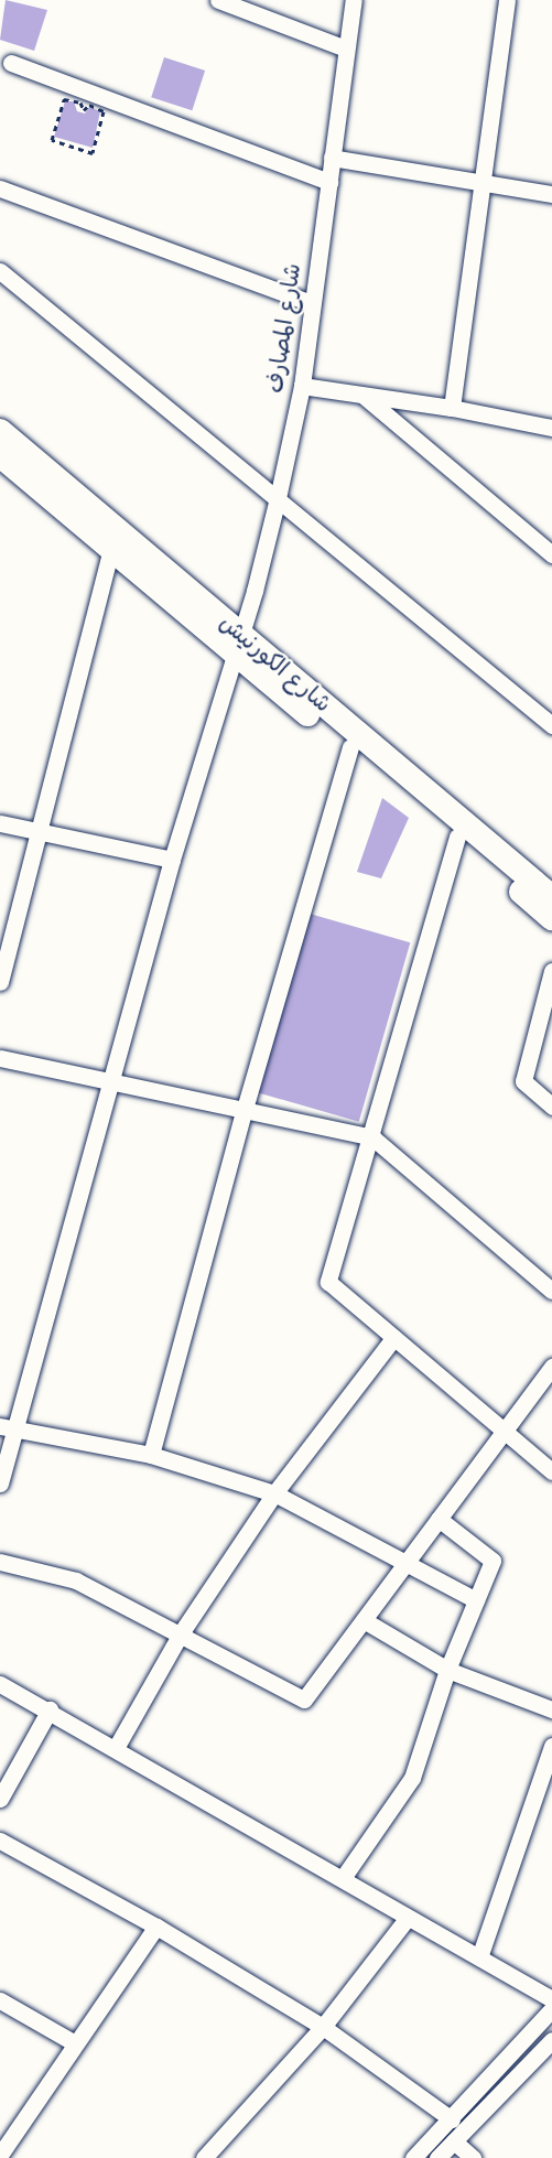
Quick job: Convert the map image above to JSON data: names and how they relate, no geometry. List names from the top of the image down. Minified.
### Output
{"streets":{"street":["شارع المصارف","شارع الكورنيش"]},"crossings":[["شارع المصارف","شارع الكورنيش"]]}
